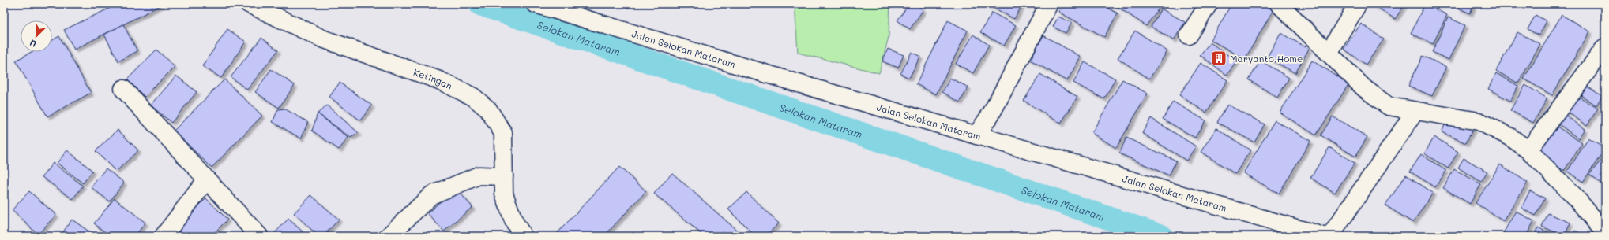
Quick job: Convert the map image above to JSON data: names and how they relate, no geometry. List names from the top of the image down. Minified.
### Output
{"streets":{"street":["Jalan Selokan Mataram","Ketingan"]},"water":["Selokan Mataram"],"places":{"building":["Maryanto Home"]},"north":"bottom left"}
